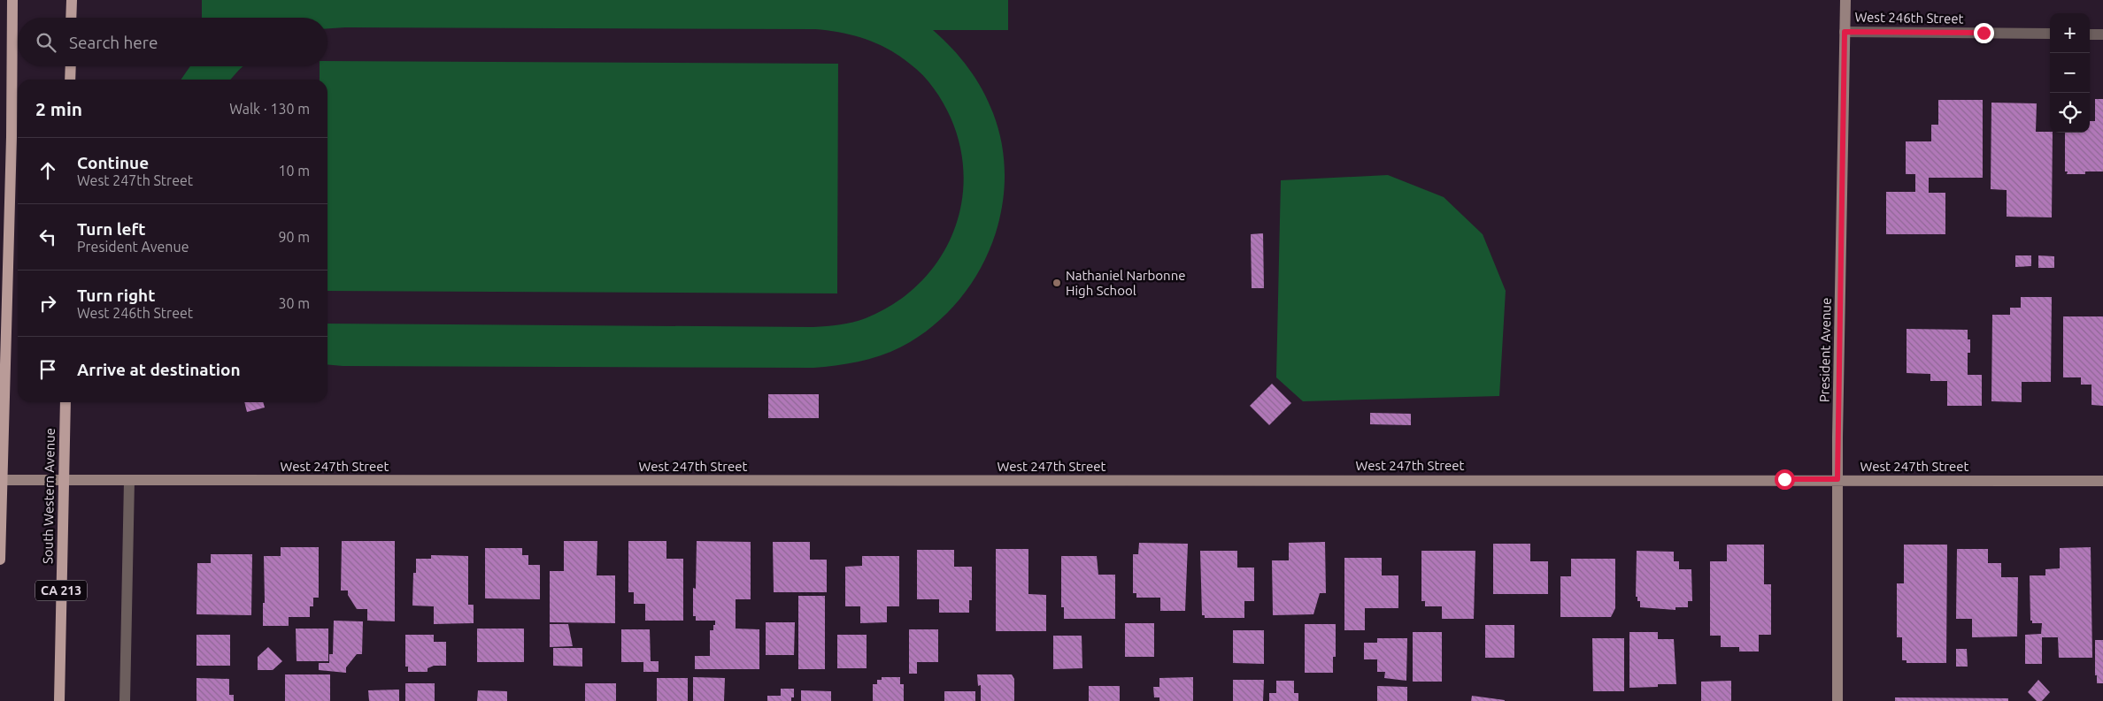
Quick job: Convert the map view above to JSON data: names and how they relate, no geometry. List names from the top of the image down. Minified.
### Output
{"streets":{"main road":["South Western Avenue","CA 213"],"street":["West 246th Street","President Avenue","West 247th Street"]},"crossings":[["West 246th Street","President Avenue"],["President Avenue","West 247th Street"],["West 247th Street","South Western Avenue"]],"places":["Nathaniel Narbonne High School"],"page":{"map_buttons":["+","−"],"search":"Search here","heading":["2 min","Walk · 130 m"],"list":[["Continue","West 247th Street","10 m"],["Turn left","President Avenue","90 m"],["Turn right","West 246th Street","30 m"],"Arrive at destination"]}}
